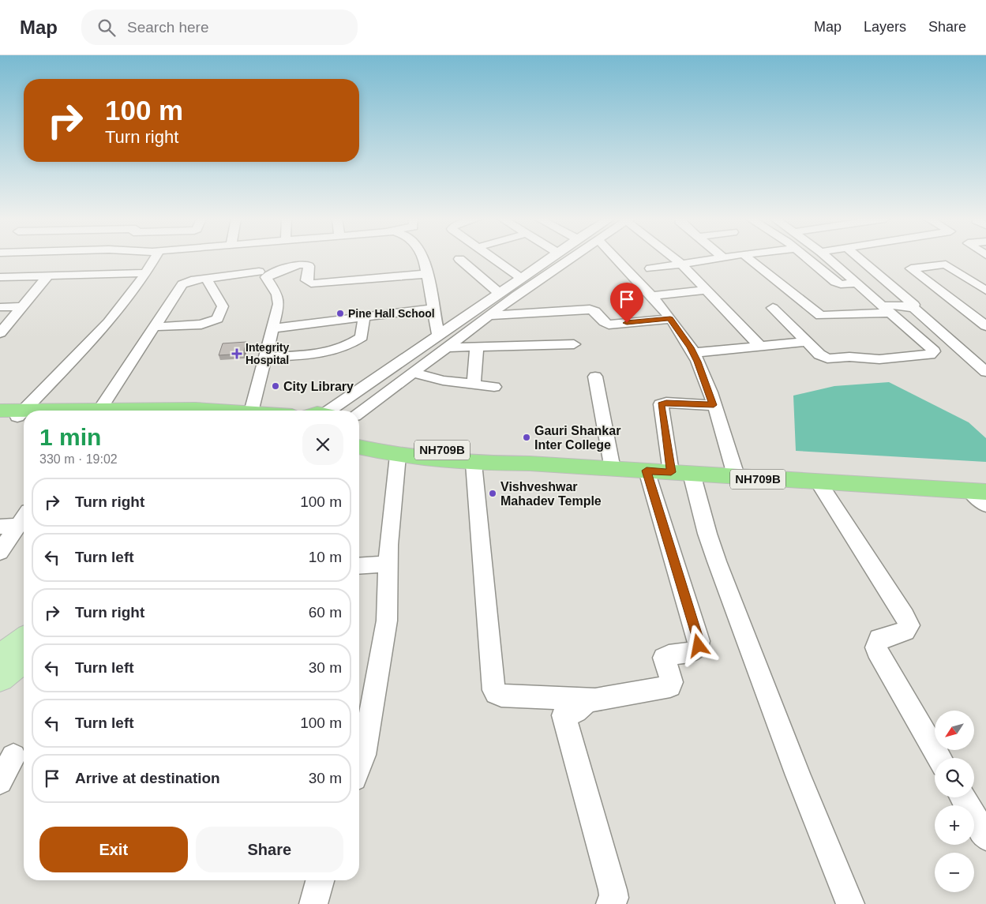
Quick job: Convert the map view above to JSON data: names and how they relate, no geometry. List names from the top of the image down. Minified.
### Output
{"streets":{"highway":["NH709B"]},"places":{"other":["Pine Hall School","City Library","Gauri Shankar Inter College","Vishveshwar Mahadev Temple"],"health":["Integrity Hospital"]},"north":"bottom left","page":{"header":"Map","search":"Search here","nav":["Map","Layers","Share"],"turn":["100 m","Turn right"],"heading":["1 min","330 m · 19:02"],"list":[{"name":"Turn right","value":"100 m"},{"name":"Turn left","value":"10 m"},{"name":"Turn right","value":"60 m"},{"name":"Turn left","value":"30 m"},{"name":"Turn left","value":"100 m"},{"name":"Arrive at destination","value":"30 m"}],"map_buttons":["+","−"],"buttons":["Exit","Share"]}}
